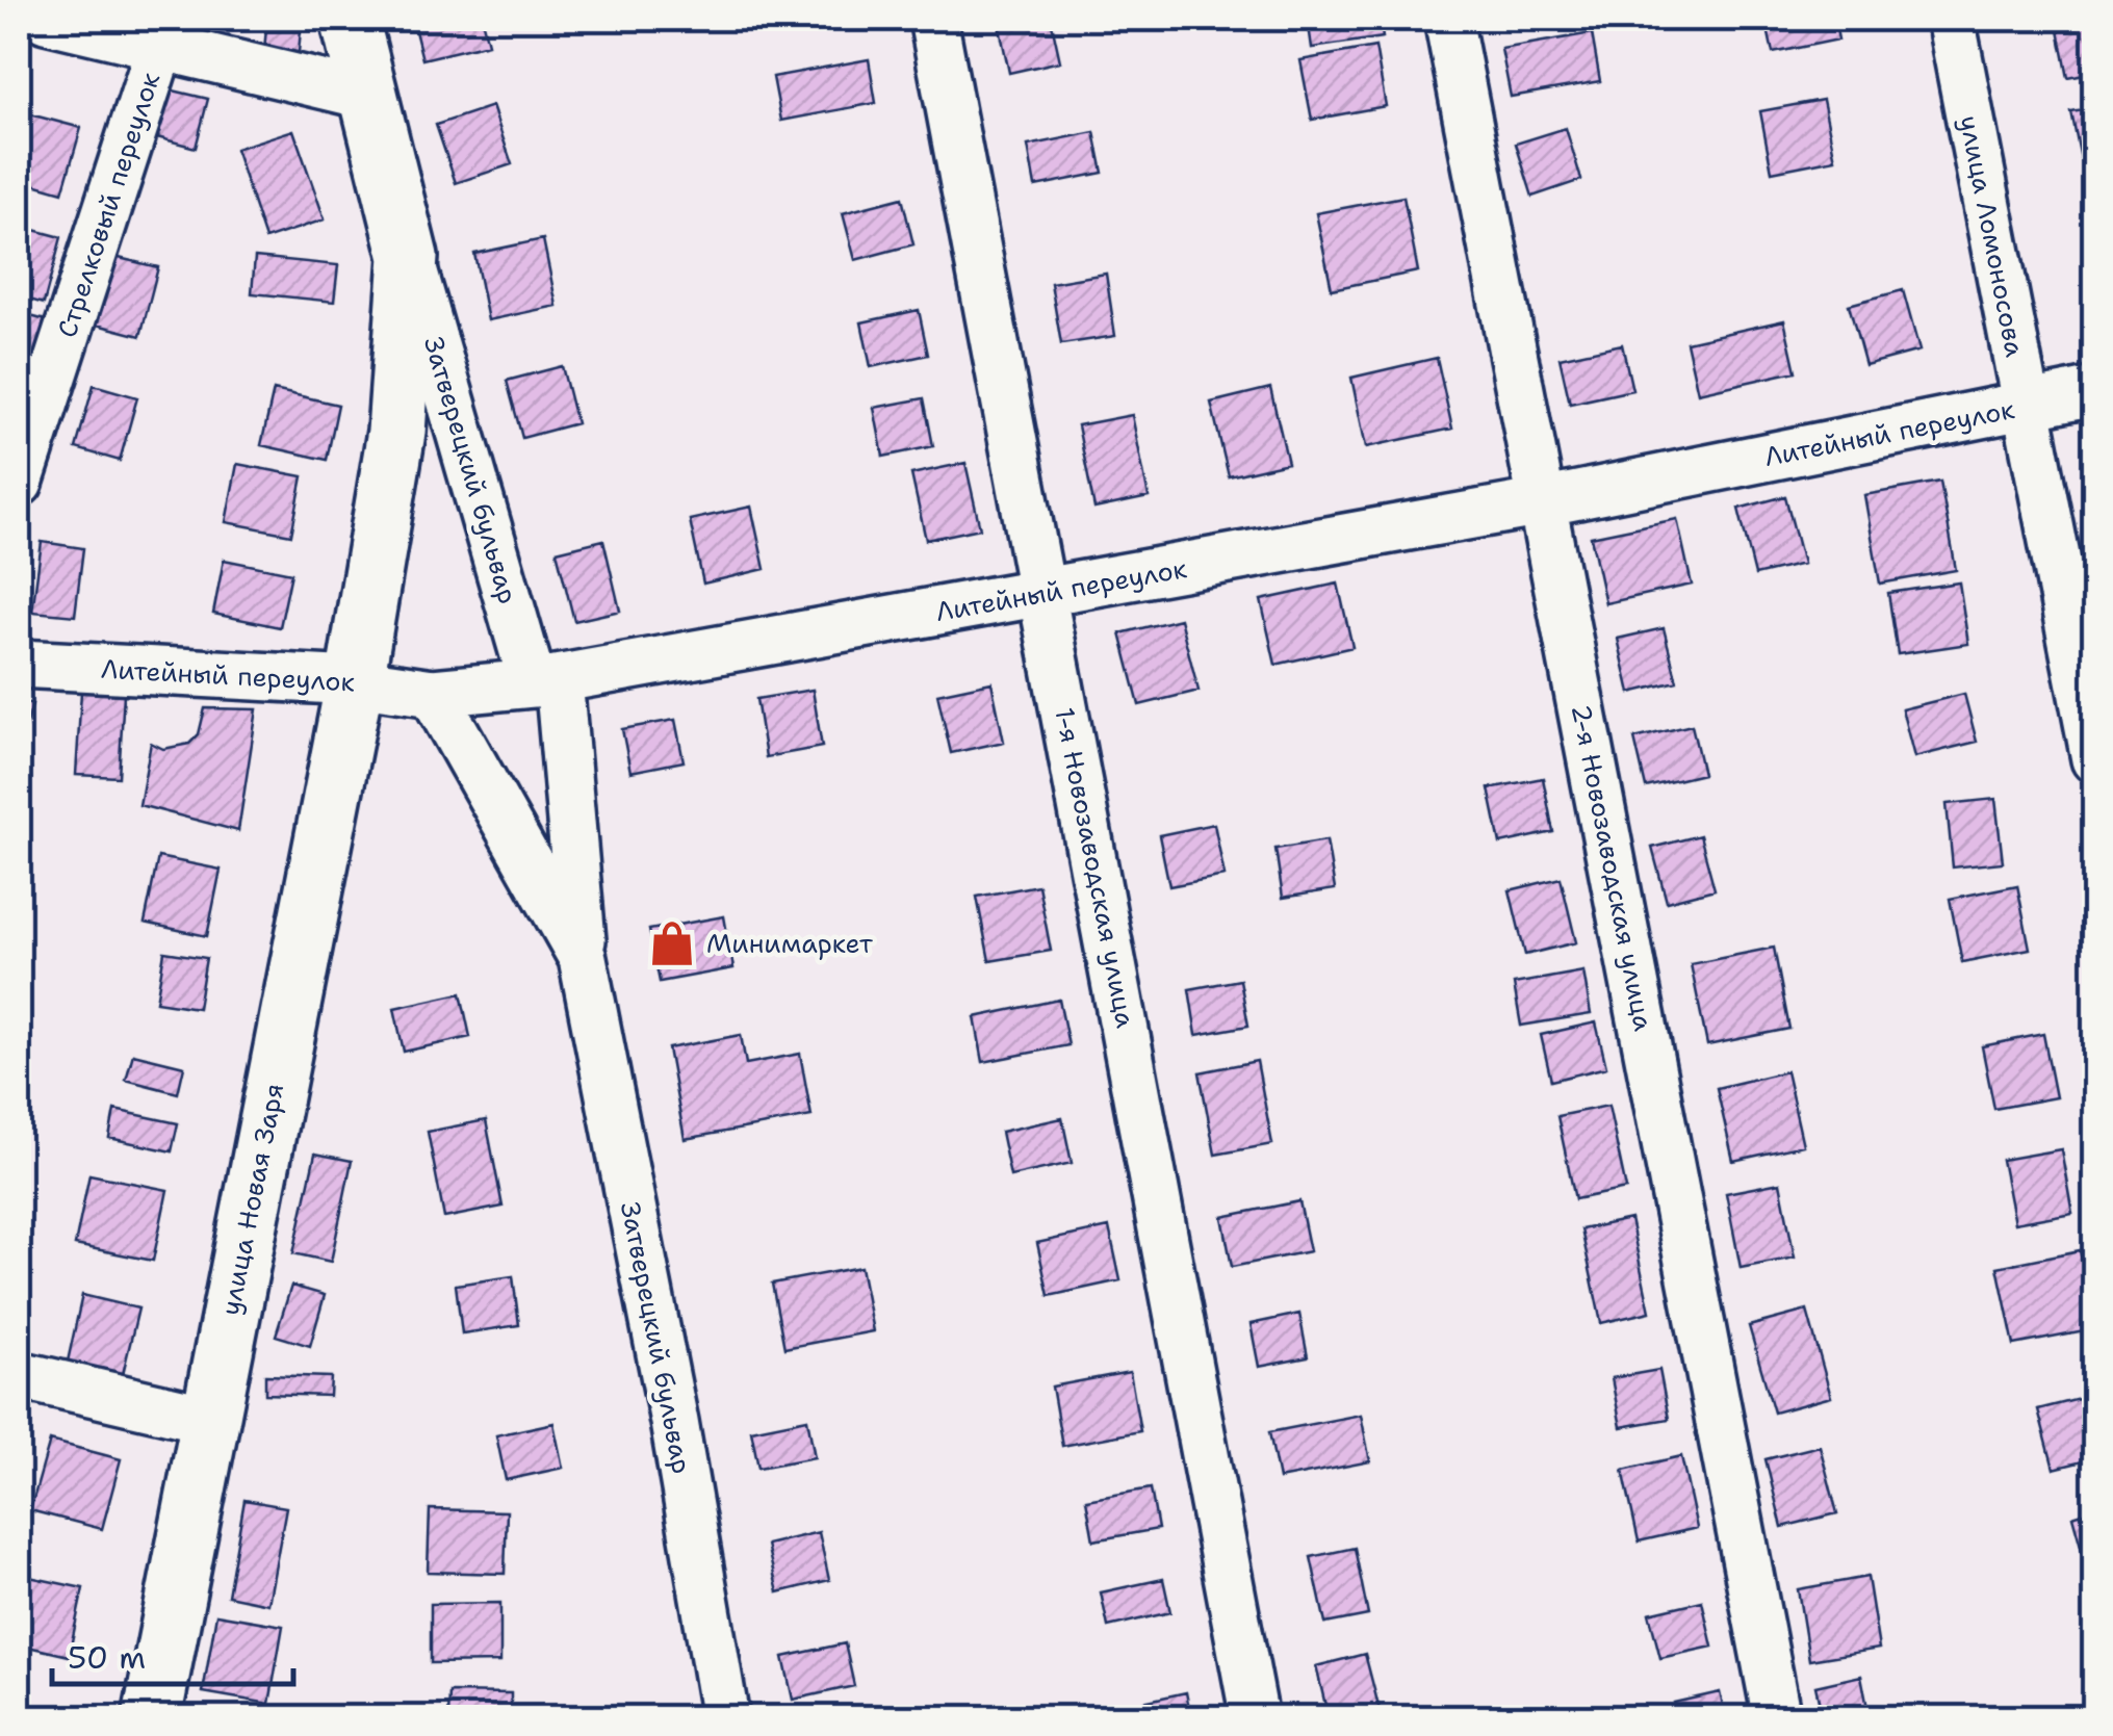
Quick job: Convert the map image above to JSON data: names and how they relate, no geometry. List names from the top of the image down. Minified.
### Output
{"streets":{"main road":["Затверецкий бульвар","улица Новая Заря"],"street":["Стрелковый переулок","улица Ломоносова","Литейный переулок","1-я Новозаводская улица","2-я Новозаводская улица"]},"crossings":[["улица Ломоносова","Литейный переулок"],["Литейный переулок","Затверецкий бульвар"],["Литейный переулок","1-я Новозаводская улица"],["Литейный переулок","2-я Новозаводская улица"],["Литейный переулок","улица Новая Заря"],["Затверецкий бульвар","улица Новая Заря"]],"places":{"shop":["Минимаркет"]},"scale_bar":"50 m"}
